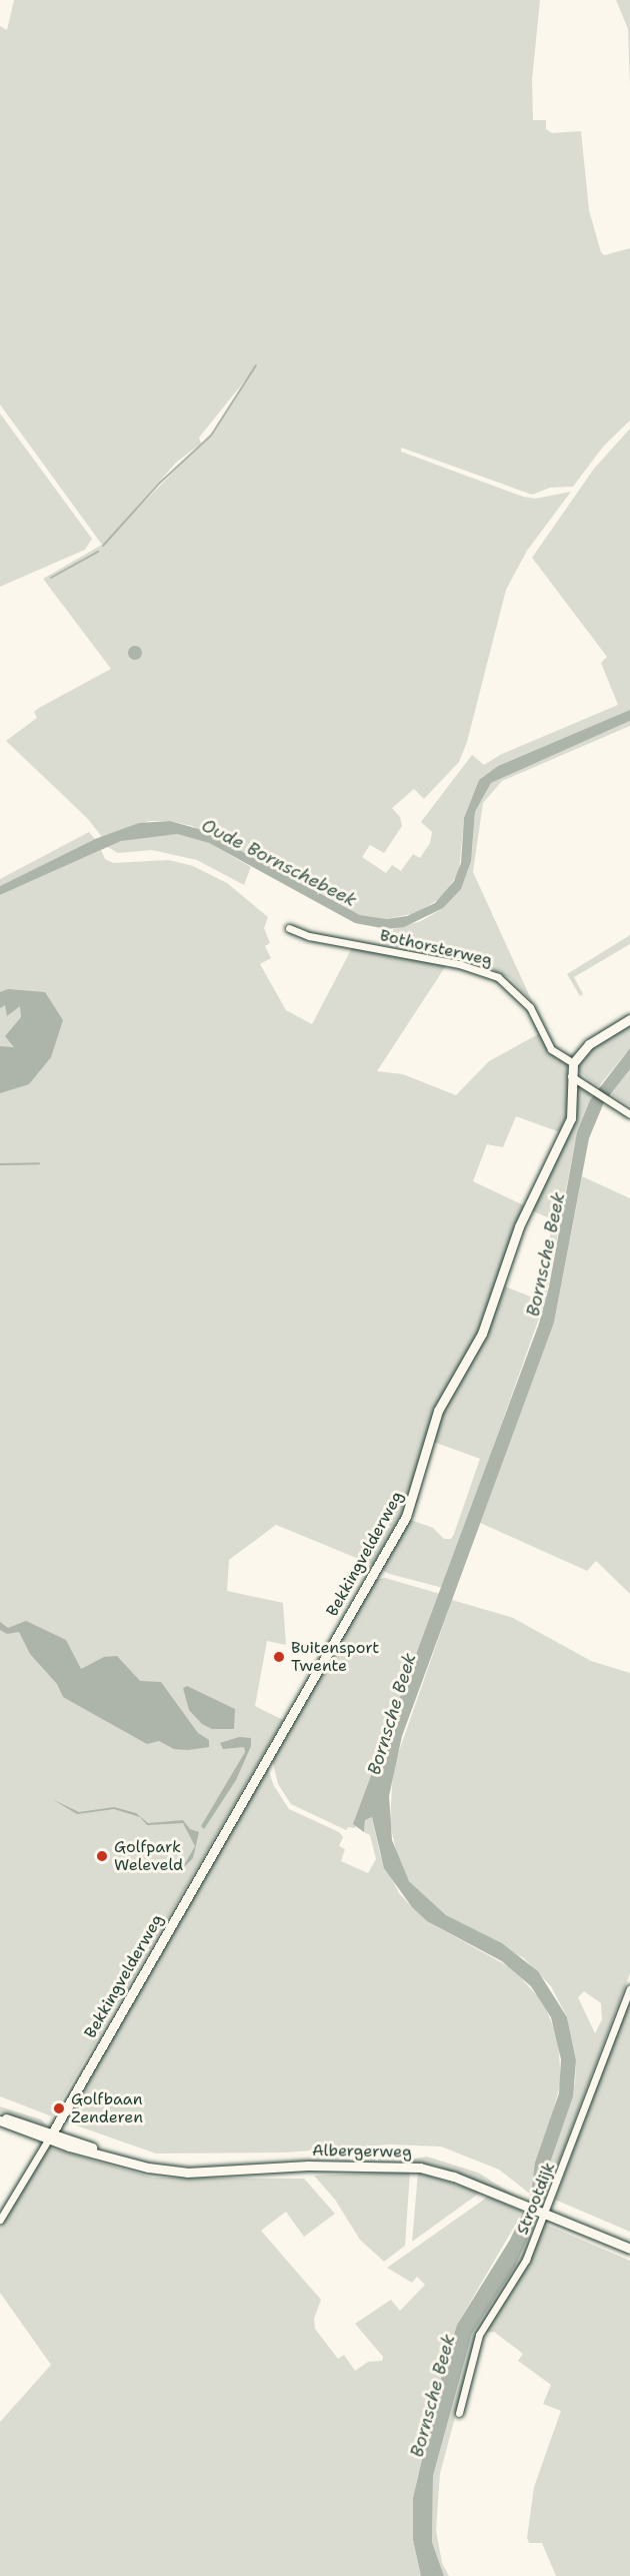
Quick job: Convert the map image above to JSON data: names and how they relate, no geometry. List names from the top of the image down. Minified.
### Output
{"streets":{"street":["Bothorsterweg","Bekkingvelderweg","Albergerweg","Strootdijk"]},"crossings":[["Bothorsterweg","Bekkingvelderweg"],["Bekkingvelderweg","Albergerweg"],["Albergerweg","Strootdijk"]],"water":["Oude Bornschebeek","Bornsche Beek"],"places":["Buitensport Twente","Golfpark Weleveld","Golfbaan Zenderen"]}
